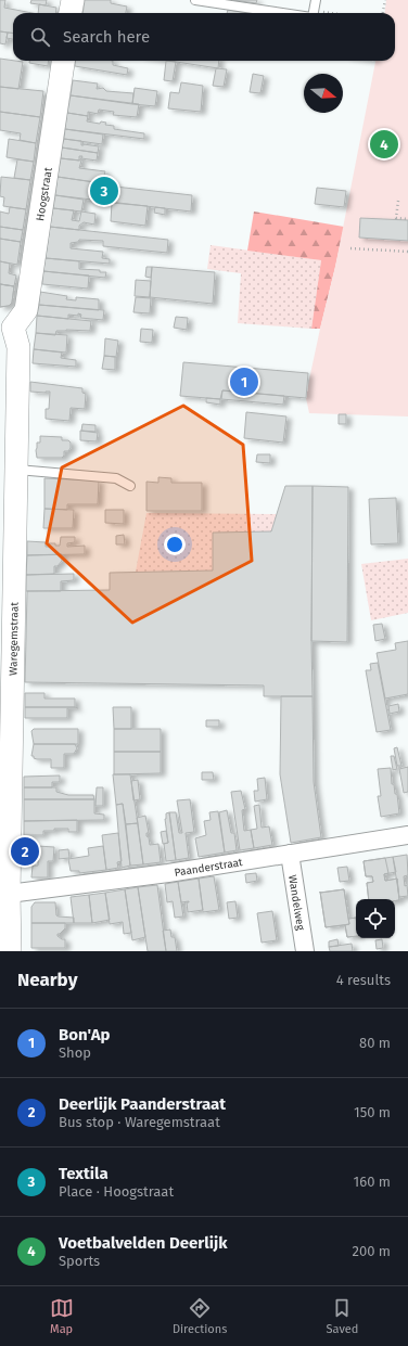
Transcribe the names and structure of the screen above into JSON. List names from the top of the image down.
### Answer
{
  "streets": {
    "street": [
      "Hoogstraat",
      "Waregemstraat",
      "Paanderstraat",
      "Wandelweg"
    ]
  },
  "crossings": [
    ["Hoogstraat", "Waregemstraat"],
    ["Waregemstraat", "Paanderstraat"],
    ["Paanderstraat", "Wandelweg"]
  ],
  "north": "right",
  "page": {
    "search": "Search here",
    "pins": [
      "4",
      "3",
      "1",
      "2"
    ],
    "heading": ["Nearby", "4 results"],
    "list": [
      {
        "mark": "1",
        "name": "Bon'Ap",
        "note": "Shop",
        "value": "80 m"
      },
      {
        "mark": "2",
        "name": "Deerlijk Paanderstraat",
        "note": "Bus stop · Waregemstraat",
        "value": "150 m"
      },
      {
        "mark": "3",
        "name": "Textila",
        "note": "Place · Hoogstraat",
        "value": "160 m"
      },
      {
        "mark": "4",
        "name": "Voetbalvelden Deerlijk",
        "note": "Sports",
        "value": "200 m"
      }
    ],
    "nav": ["Map", "Directions", "Saved"]
  }
}
